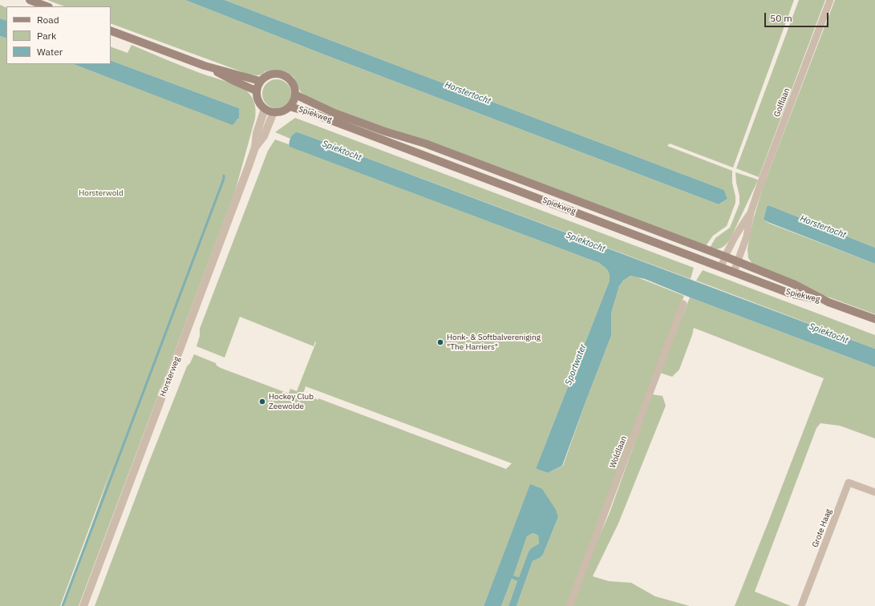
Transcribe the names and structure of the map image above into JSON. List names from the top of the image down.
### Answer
{
  "streets": {
    "main road": ["Spiekweg"],
    "street": [
      "Golflaan",
      "Horsterweg",
      "Woldlaan",
      "Grote Haag"
    ]
  },
  "crossings": [
    ["Golflaan", "Spiekweg"],
    ["Spiekweg", "Horsterweg"]
  ],
  "water": ["Horstertocht", "Spiektocht", "Sportwater"],
  "parks": ["Horsterwold"],
  "places": ["Honk- & Softbalvereniging \"The Harriers\"", "Hockey Club Zeewolde"],
  "legend": ["Road", "Park", "Water"],
  "scale_bar": "50 m"
}
